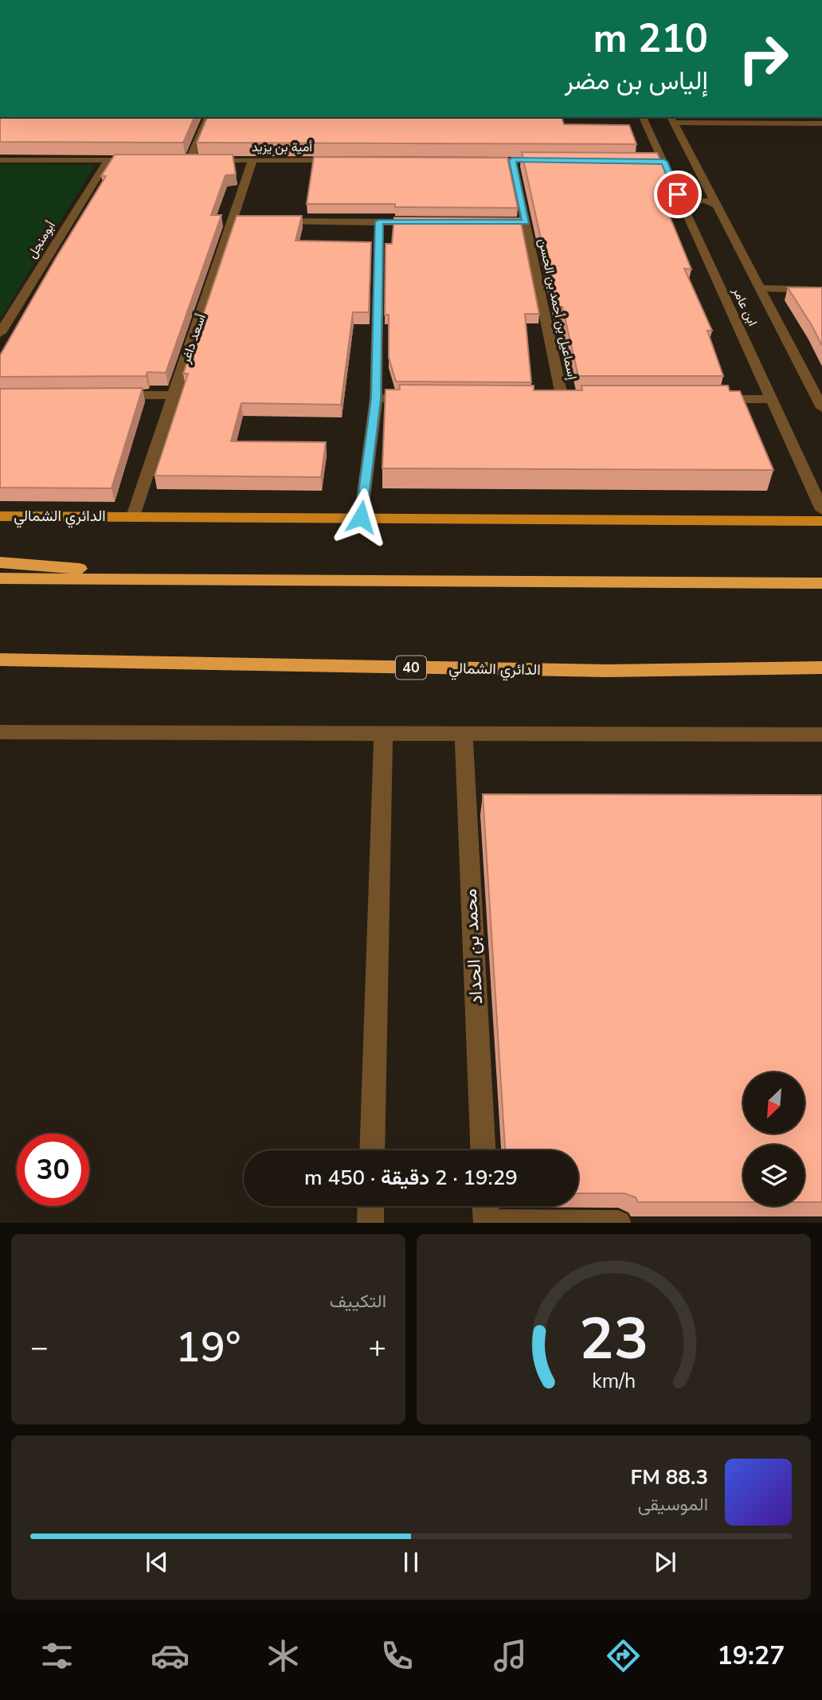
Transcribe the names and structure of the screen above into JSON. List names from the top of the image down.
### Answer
{
  "streets": {
    "highway": ["الدائري الشمالي", "40"],
    "street": [
      "أمية بن يزيد",
      "أبومنجل",
      "ابن عامر",
      "إسماعيل بن أحمد بن الحسن",
      "أسعد داغر",
      "محمد بن الحداد"
    ]
  },
  "crossings": [
    ["أمية بن يزيد", "أسعد داغر"],
    ["أسعد داغر", "الدائري الشمالي"]
  ],
  "north": "bottom left",
  "page": {
    "turn": ["210 m", "إلياس بن مضر"],
    "limit": "30",
    "trip": "19:29 · 2 دقيقة · 450 m",
    "tile": "التكييف",
    "heat": ["−", "19°", "+"],
    "song": ["88.3 FM", "الموسيقى"],
    "tabs": "19:27",
    "gauge": ["23", "km/h"]
  }
}
